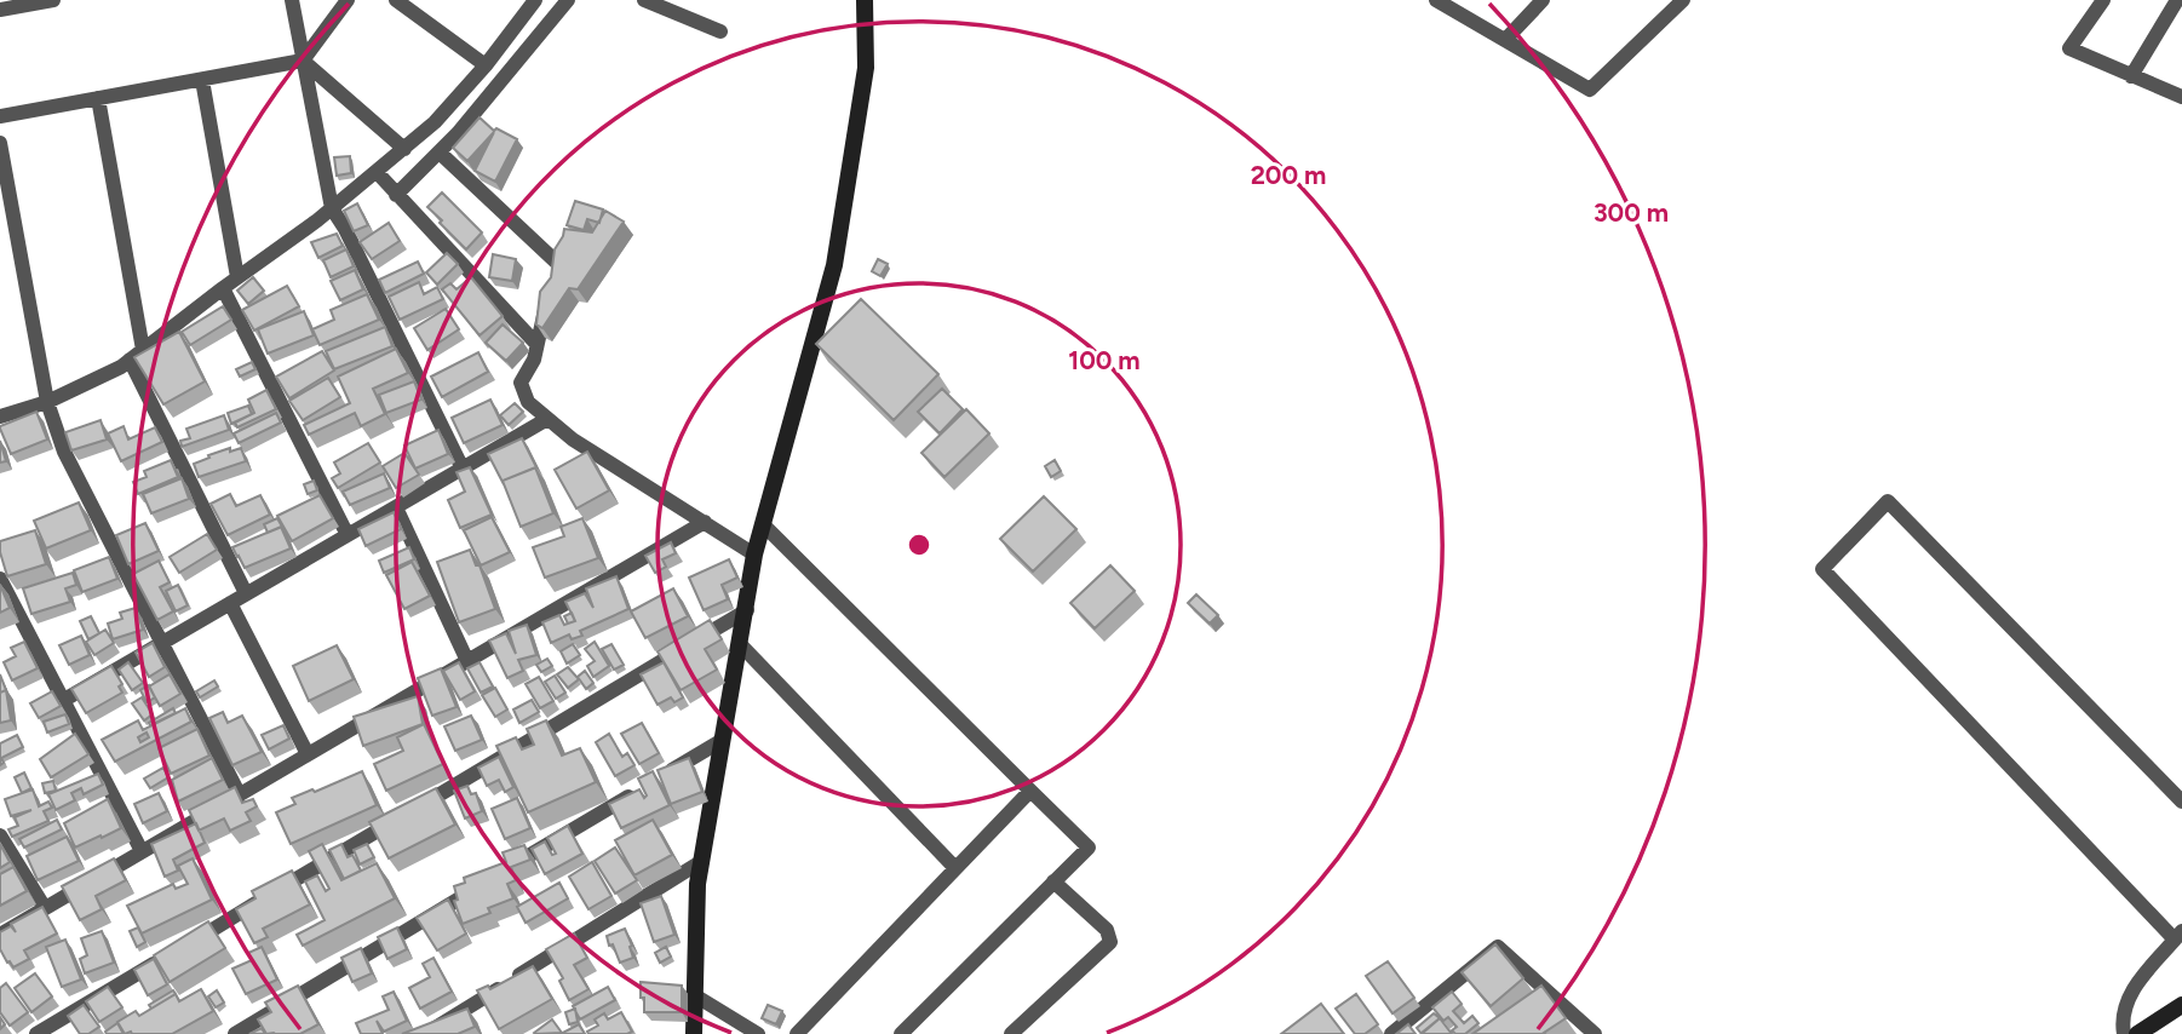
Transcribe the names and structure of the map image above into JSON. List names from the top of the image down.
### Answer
{
  "rings": ["200 m", "300 m", "100 m"]
}
